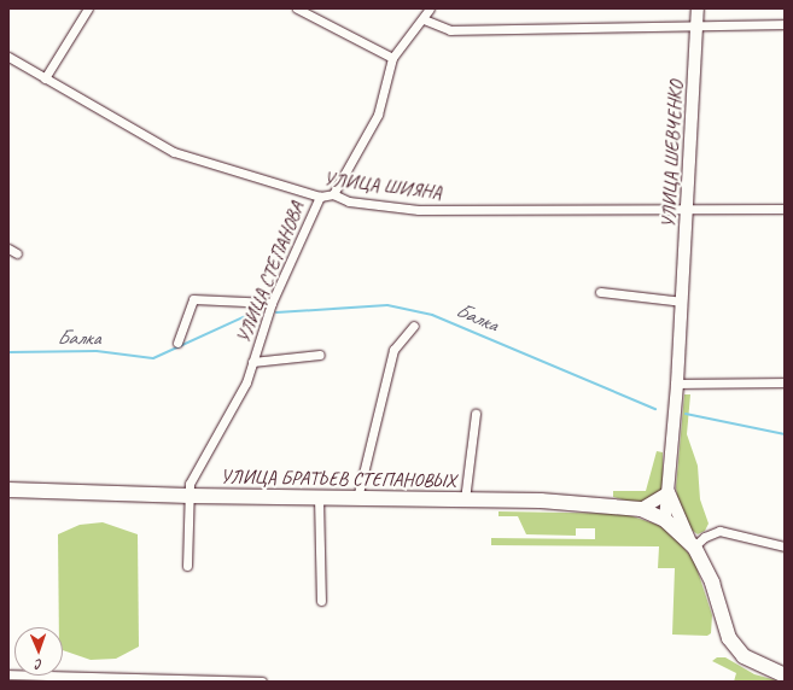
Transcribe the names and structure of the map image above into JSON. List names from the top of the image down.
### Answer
{
  "streets": {
    "main road": ["УЛИЦА ШЕВЧЕНКО", "УЛИЦА БРАТЬЕВ СТЕПАНОВЫХ"],
    "street": ["УЛИЦА ШИЯНА", "УЛИЦА СТЕПАНОВА"]
  },
  "crossings": [
    ["УЛИЦА ШЕВЧЕНКО", "УЛИЦА ШИЯНА"],
    ["УЛИЦА ШЕВЧЕНКО", "УЛИЦА БРАТЬЕВ СТЕПАНОВЫХ"],
    ["УЛИЦА ШИЯНА", "УЛИЦА СТЕПАНОВА"],
    ["УЛИЦА СТЕПАНОВА", "УЛИЦА БРАТЬЕВ СТЕПАНОВЫХ"]
  ],
  "water": ["Балка"],
  "north": "bottom"
}
